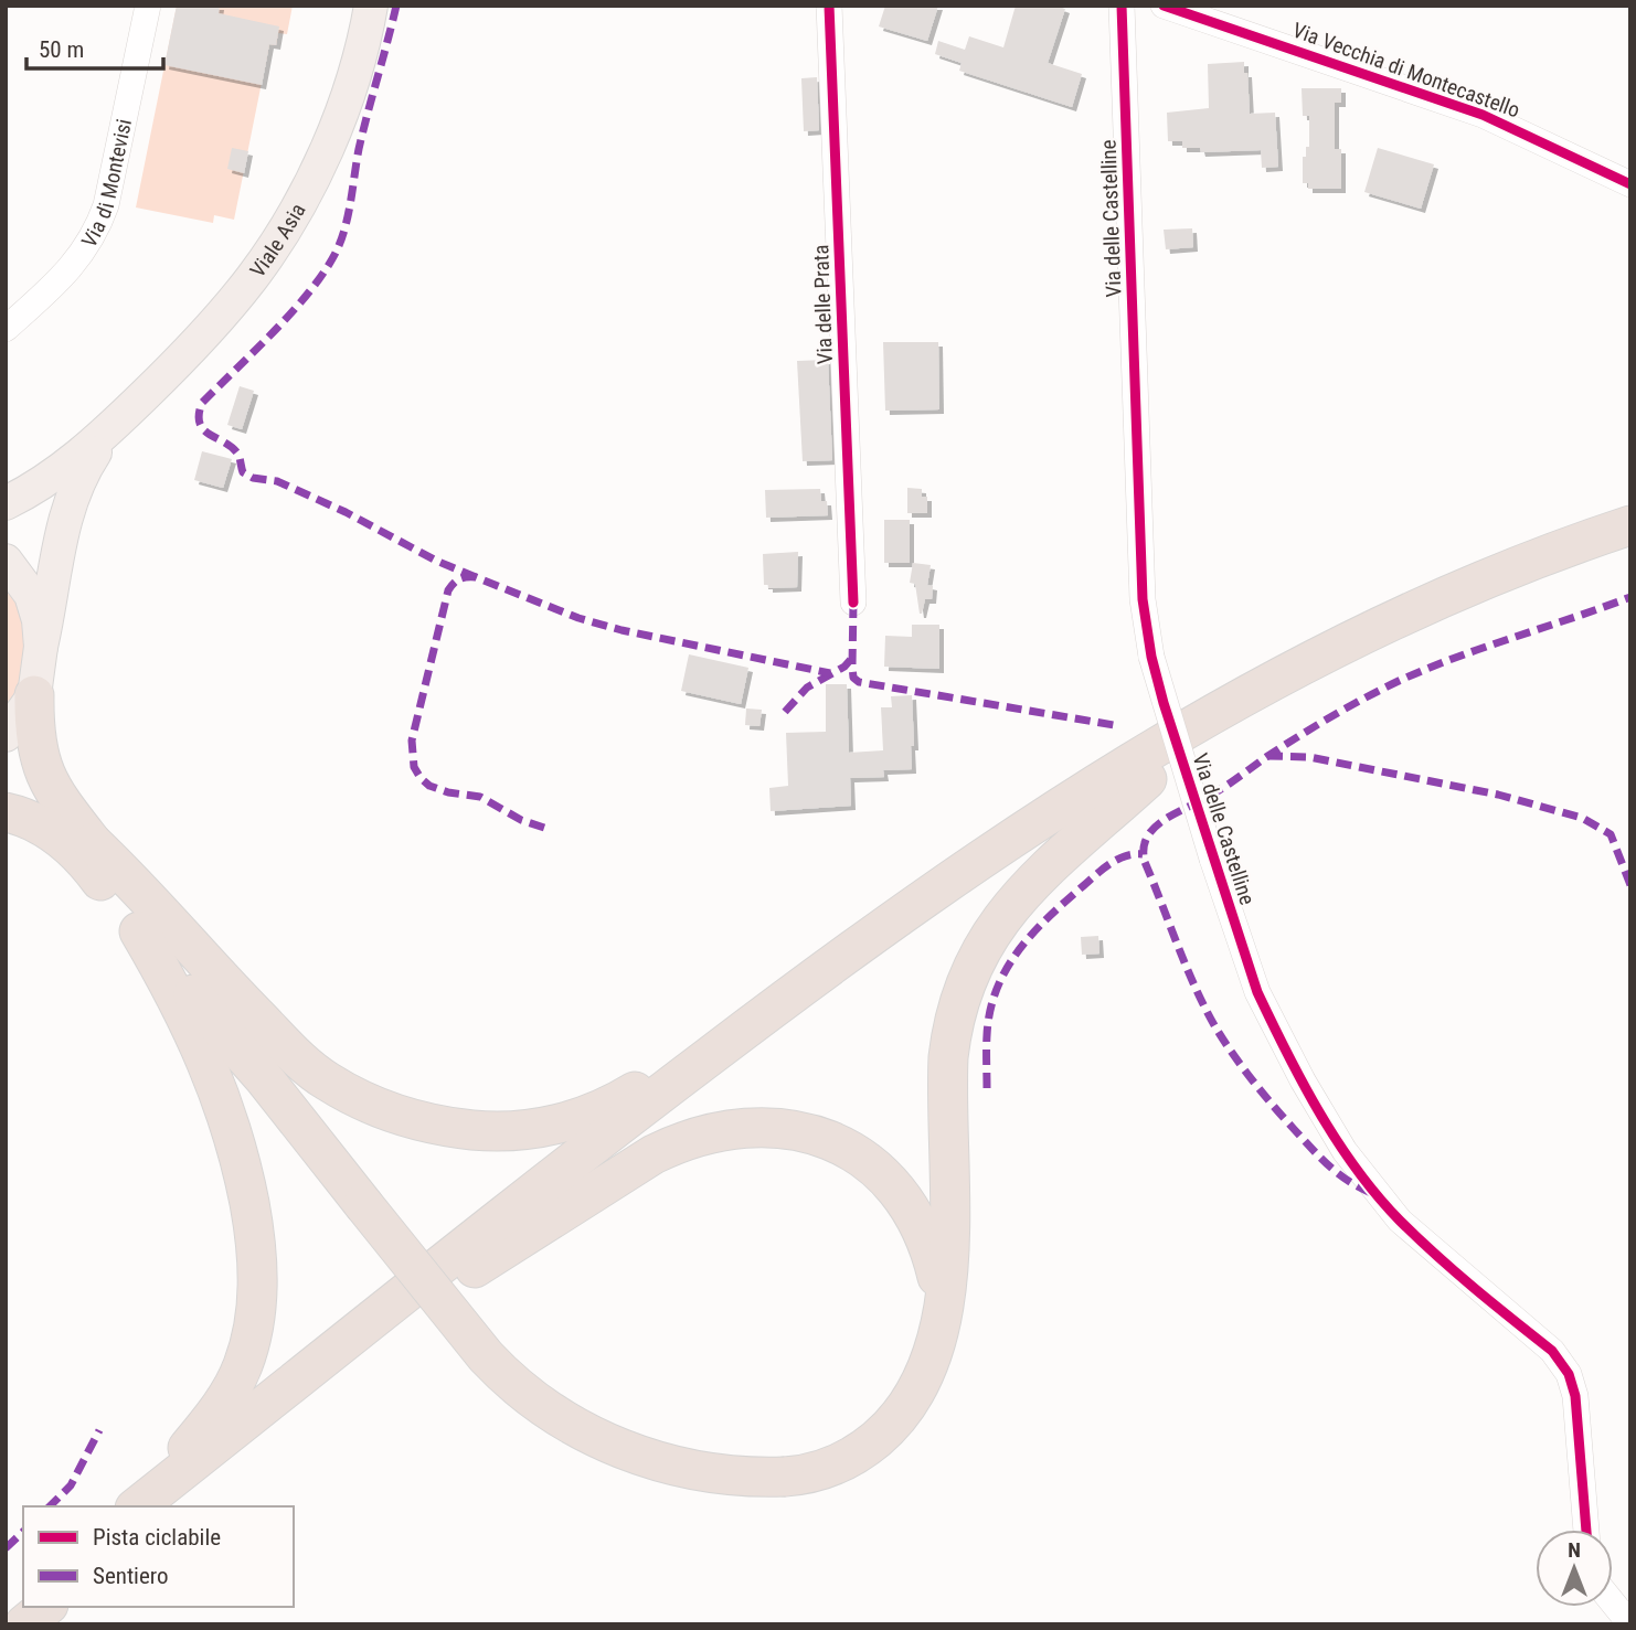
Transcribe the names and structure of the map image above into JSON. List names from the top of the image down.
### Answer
{
  "streets": {
    "main road": ["Viale Asia"],
    "street": [
      "Via Vecchia di Montecastello",
      "Via di Montevisi",
      "Via delle Castelline",
      "Via delle Prata"
    ]
  },
  "legend": ["Pista ciclabile", "Sentiero"],
  "scale_bar": "50 m",
  "north": "top"
}
